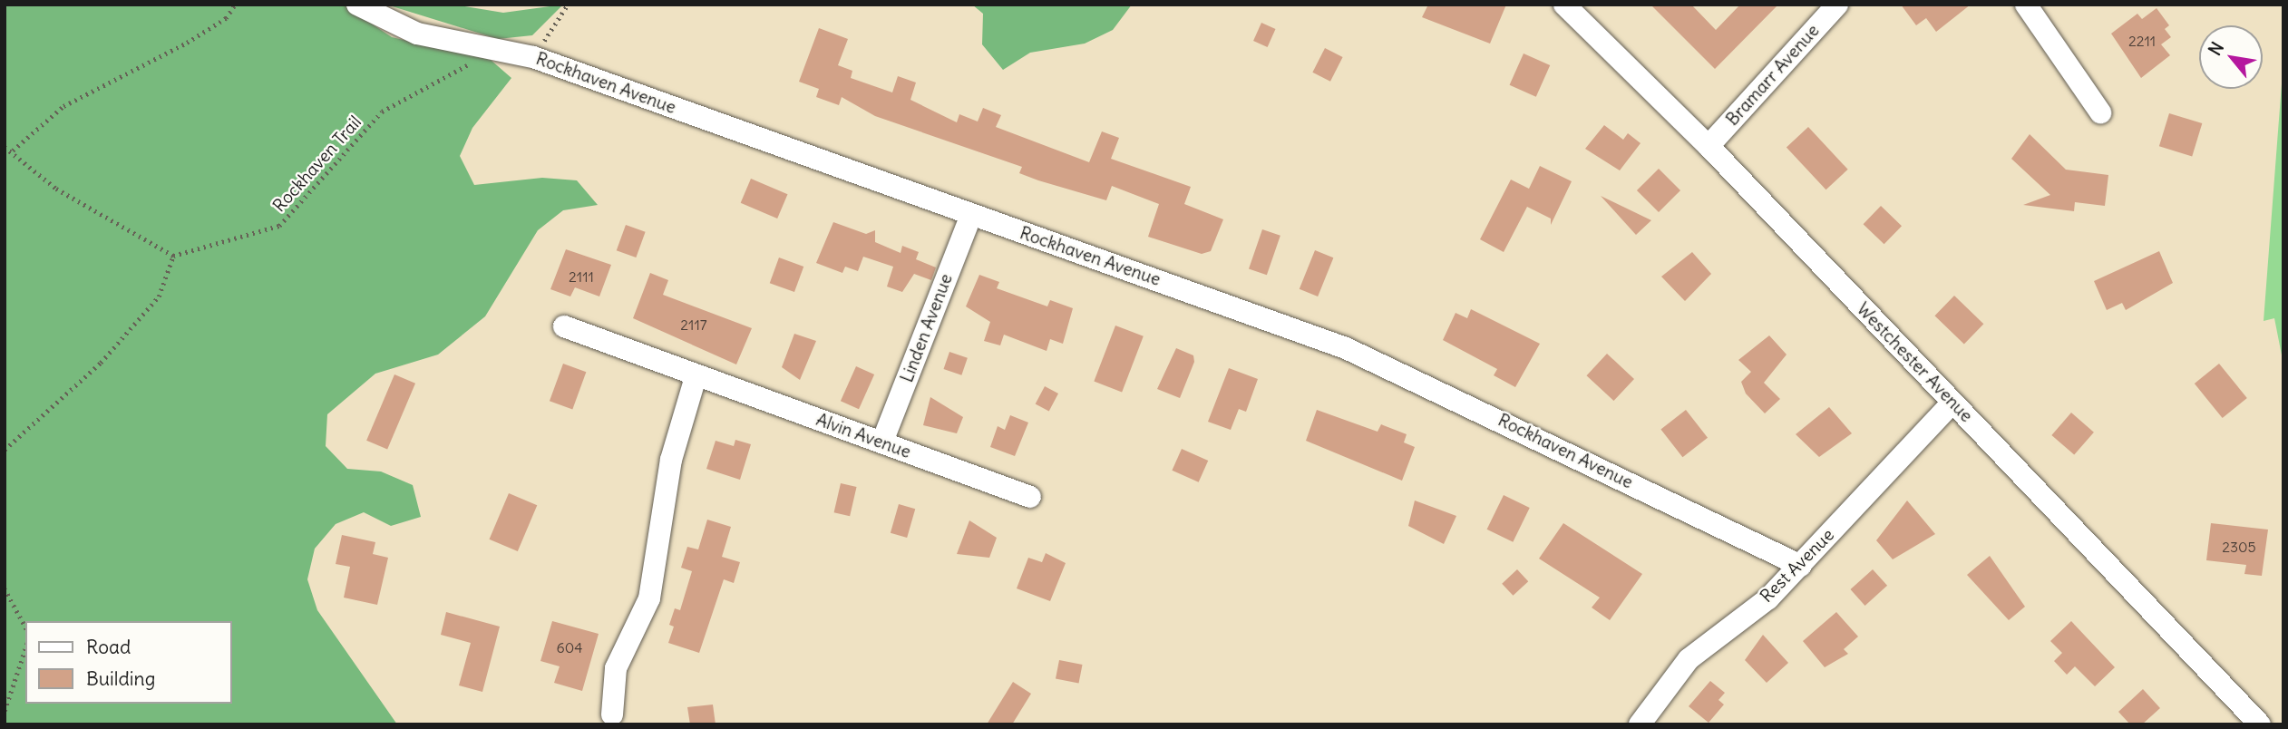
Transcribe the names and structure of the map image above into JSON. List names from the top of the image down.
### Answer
{
  "streets": {
    "street": [
      "Bramarr Avenue",
      "Rockhaven Avenue",
      "Linden Avenue",
      "Westchester Avenue",
      "Alvin Avenue",
      "Rest Avenue"
    ],
    "path": ["Rockhaven Trail"]
  },
  "crossings": [
    ["Bramarr Avenue", "Westchester Avenue"],
    ["Rockhaven Avenue", "Rockhaven Trail"],
    ["Rockhaven Avenue", "Linden Avenue"],
    ["Rockhaven Avenue", "Rest Avenue"],
    ["Linden Avenue", "Alvin Avenue"],
    ["Westchester Avenue", "Rest Avenue"]
  ],
  "house_numbers": [
    "2211",
    "2111",
    "2117",
    "2305",
    "604"
  ],
  "legend": ["Road", "Building"],
  "north": "top left"
}
